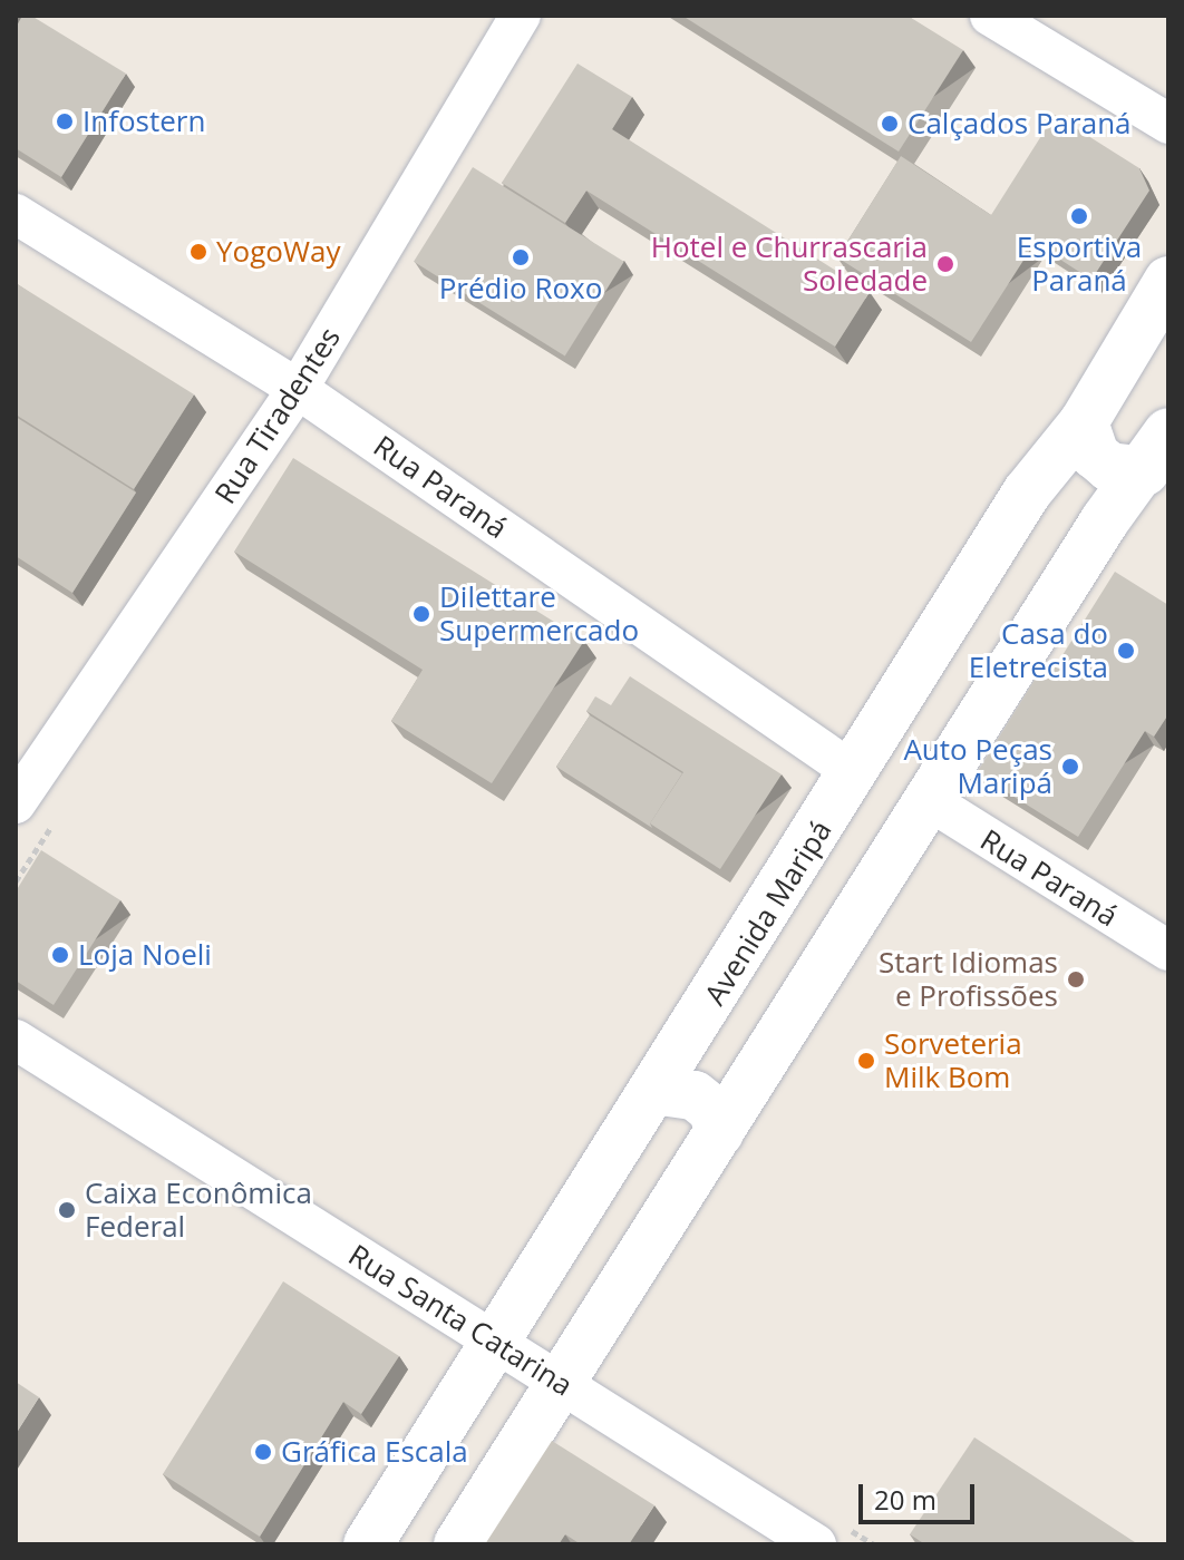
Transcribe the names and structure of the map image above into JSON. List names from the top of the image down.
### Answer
{
  "streets": {
    "main road": ["Avenida Maripá"],
    "street": ["Rua Tiradentes", "Rua Paraná", "Rua Santa Catarina"]
  },
  "crossings": [
    ["Rua Tiradentes", "Rua Paraná"],
    ["Rua Paraná", "Avenida Maripá"],
    ["Avenida Maripá", "Rua Santa Catarina"]
  ],
  "places": [
    "Infostern",
    "Calçados Paraná",
    "Esportiva Paraná",
    "YogoWay",
    "Prédio Roxo",
    "Hotel e Churrascaria Soledade",
    "Dilettare Supermercado",
    "Casa do Eletrecista",
    "Auto Peças Maripá",
    "Loja Noeli",
    "Start Idiomas e Profissões",
    "Sorveteria Milk Bom",
    "Caixa Econômica Federal",
    "Gráfica Escala"
  ],
  "scale_bar": "20 m"
}
